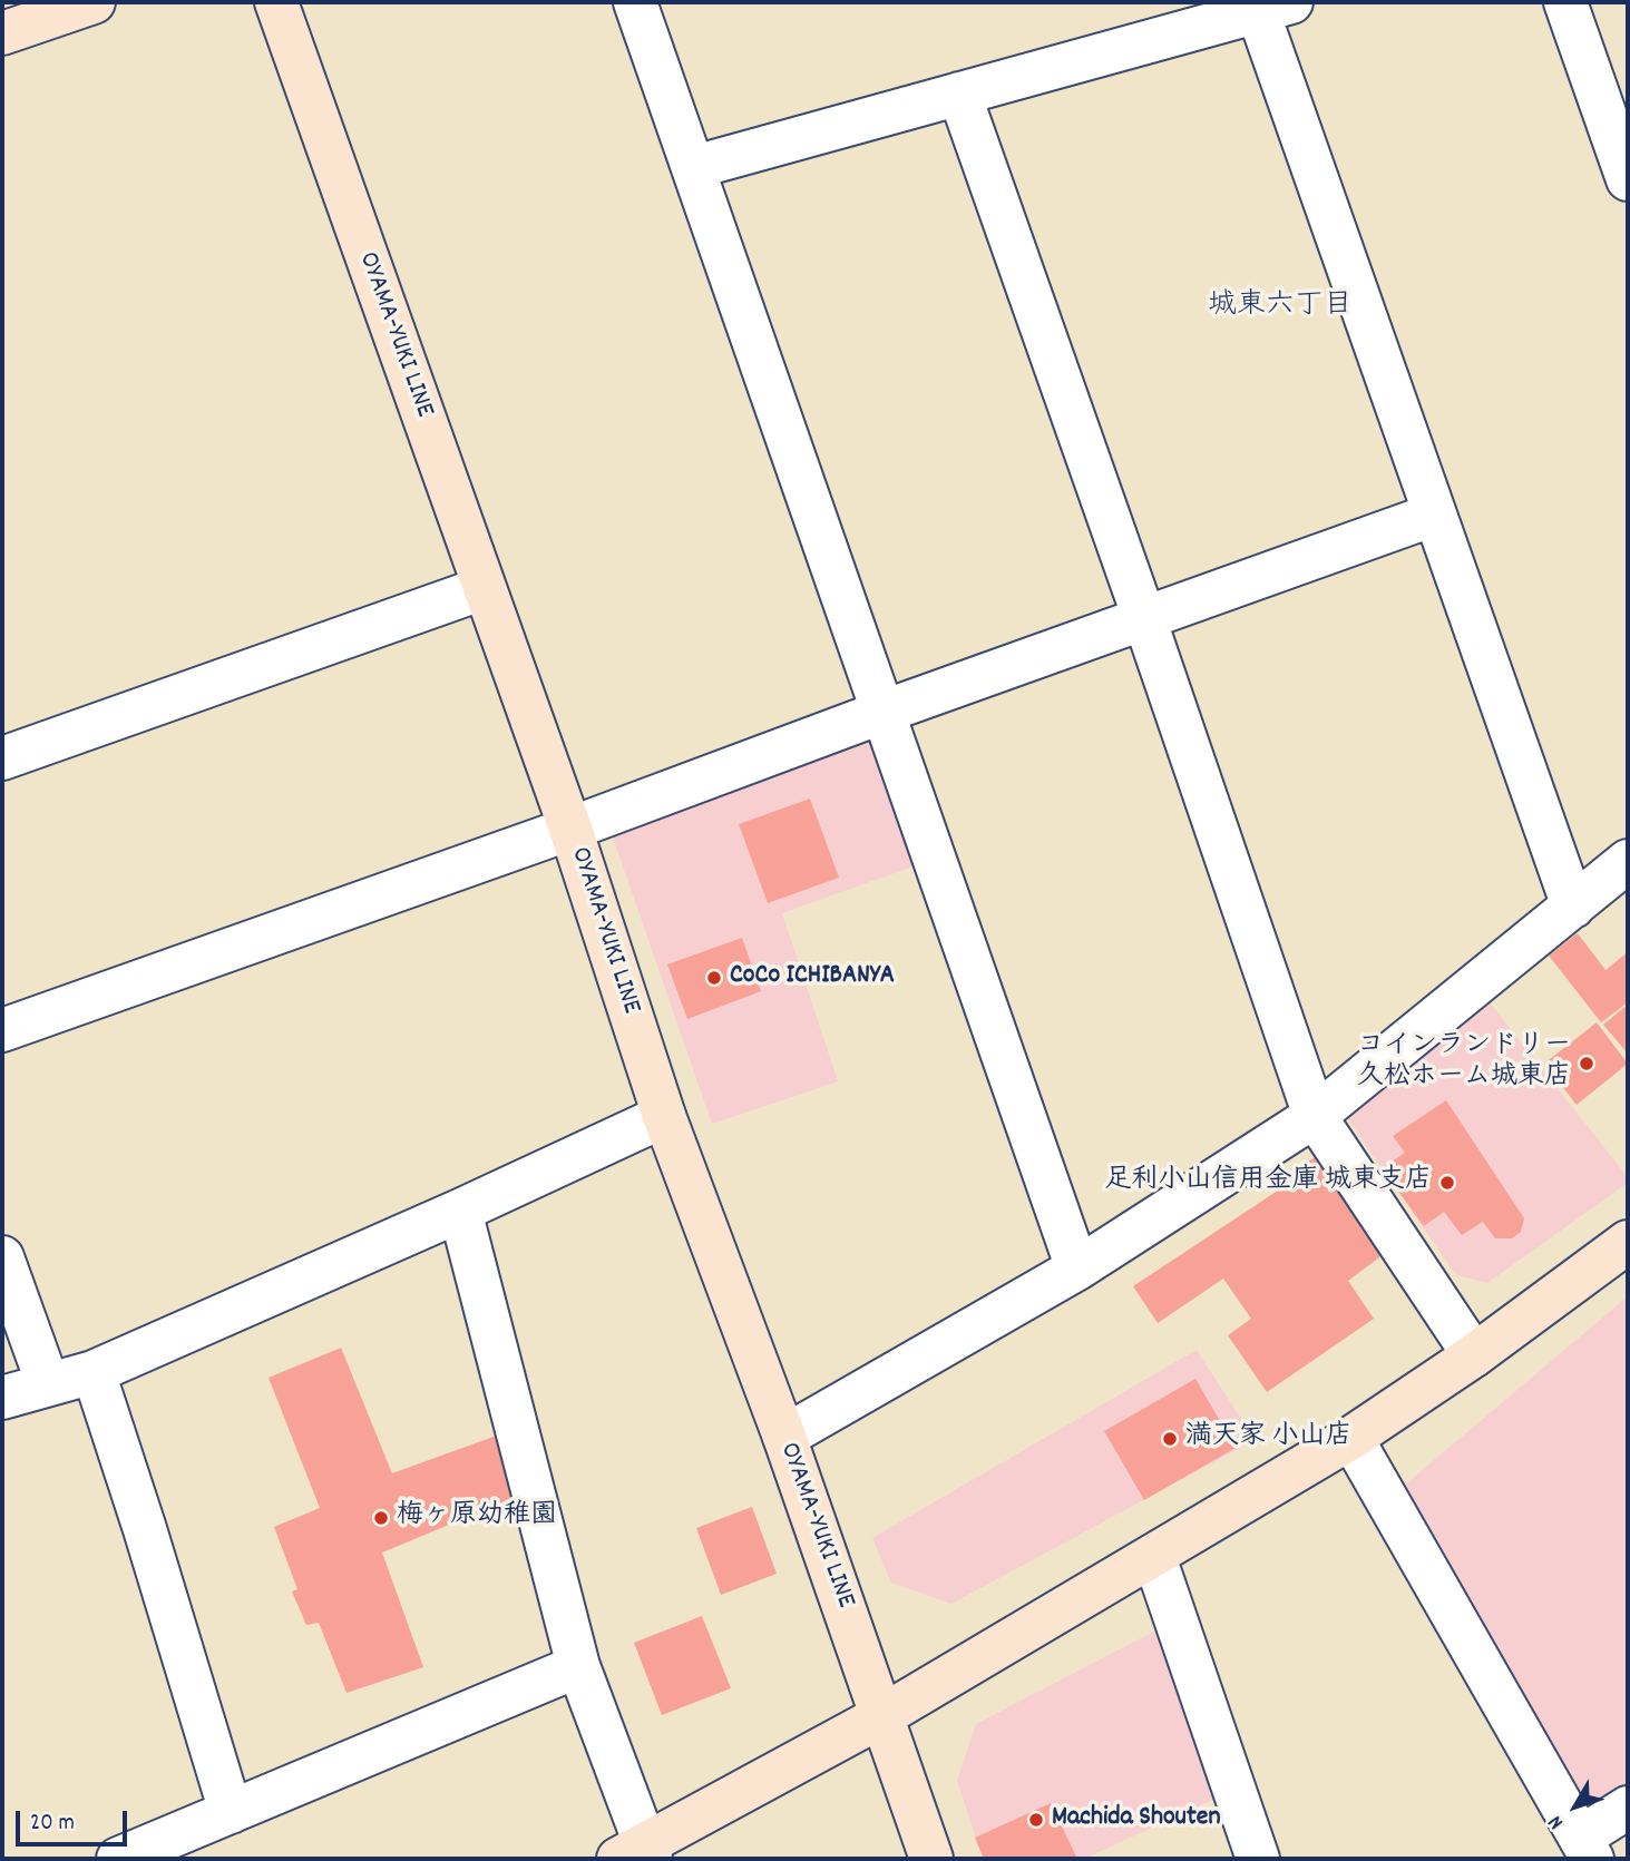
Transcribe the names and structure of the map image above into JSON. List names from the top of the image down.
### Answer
{
  "streets": {
    "main road": ["OYAMA-YUKI LINE"]
  },
  "districts": ["城東六丁目"],
  "places": [
    "CoCo ICHIBANYA",
    "コインランドリー 久松ホーム城東店",
    "足利小山信用金庫 城東支店",
    "満天家 小山店",
    "梅ヶ原幼稚園",
    "Machida Shouten"
  ],
  "scale_bar": "20 m",
  "north": "bottom left"
}
